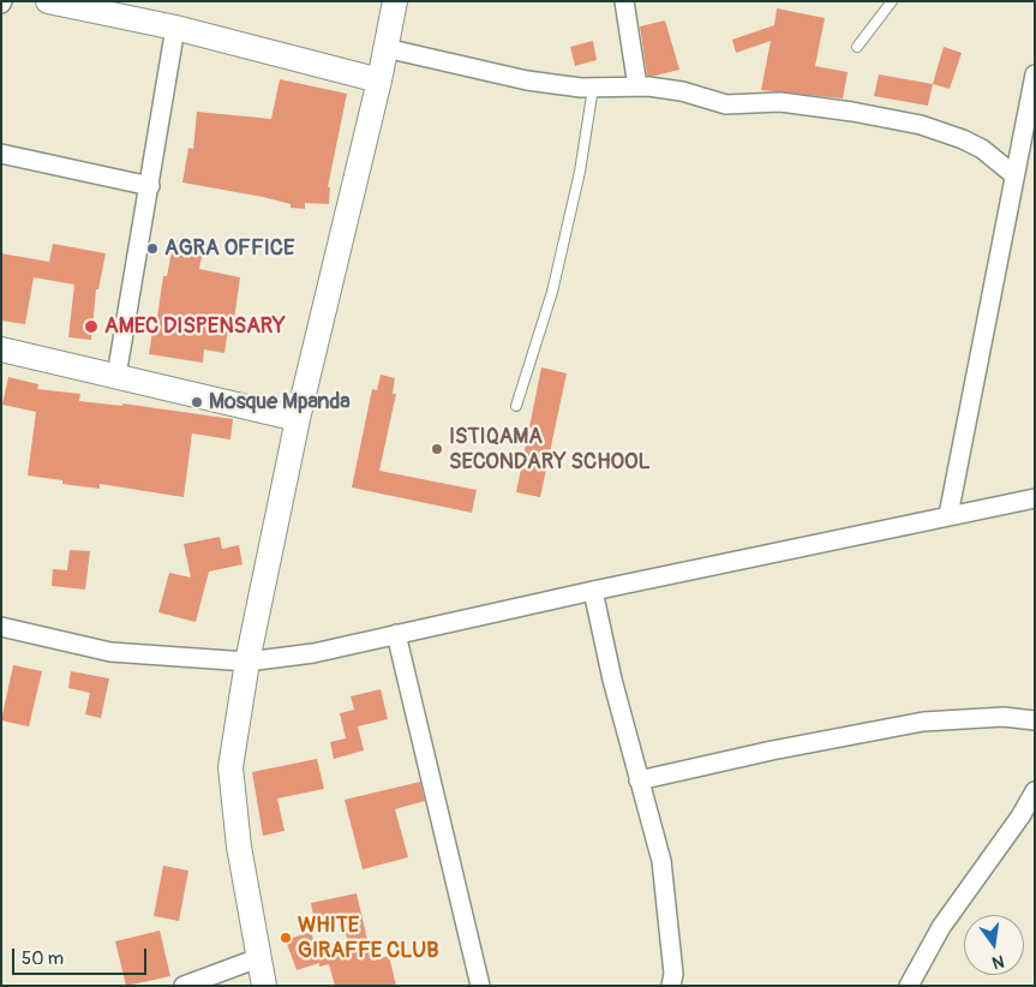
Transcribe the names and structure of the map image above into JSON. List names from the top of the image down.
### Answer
{
  "places": [
    "AGRA OFFICE",
    "AMEC DISPENSARY",
    "Mosque Mpanda",
    "ISTIQAMA SECONDARY SCHOOL",
    "WHITE GIRAFFE CLUB"
  ],
  "scale_bar": "50 m",
  "north": "bottom"
}
